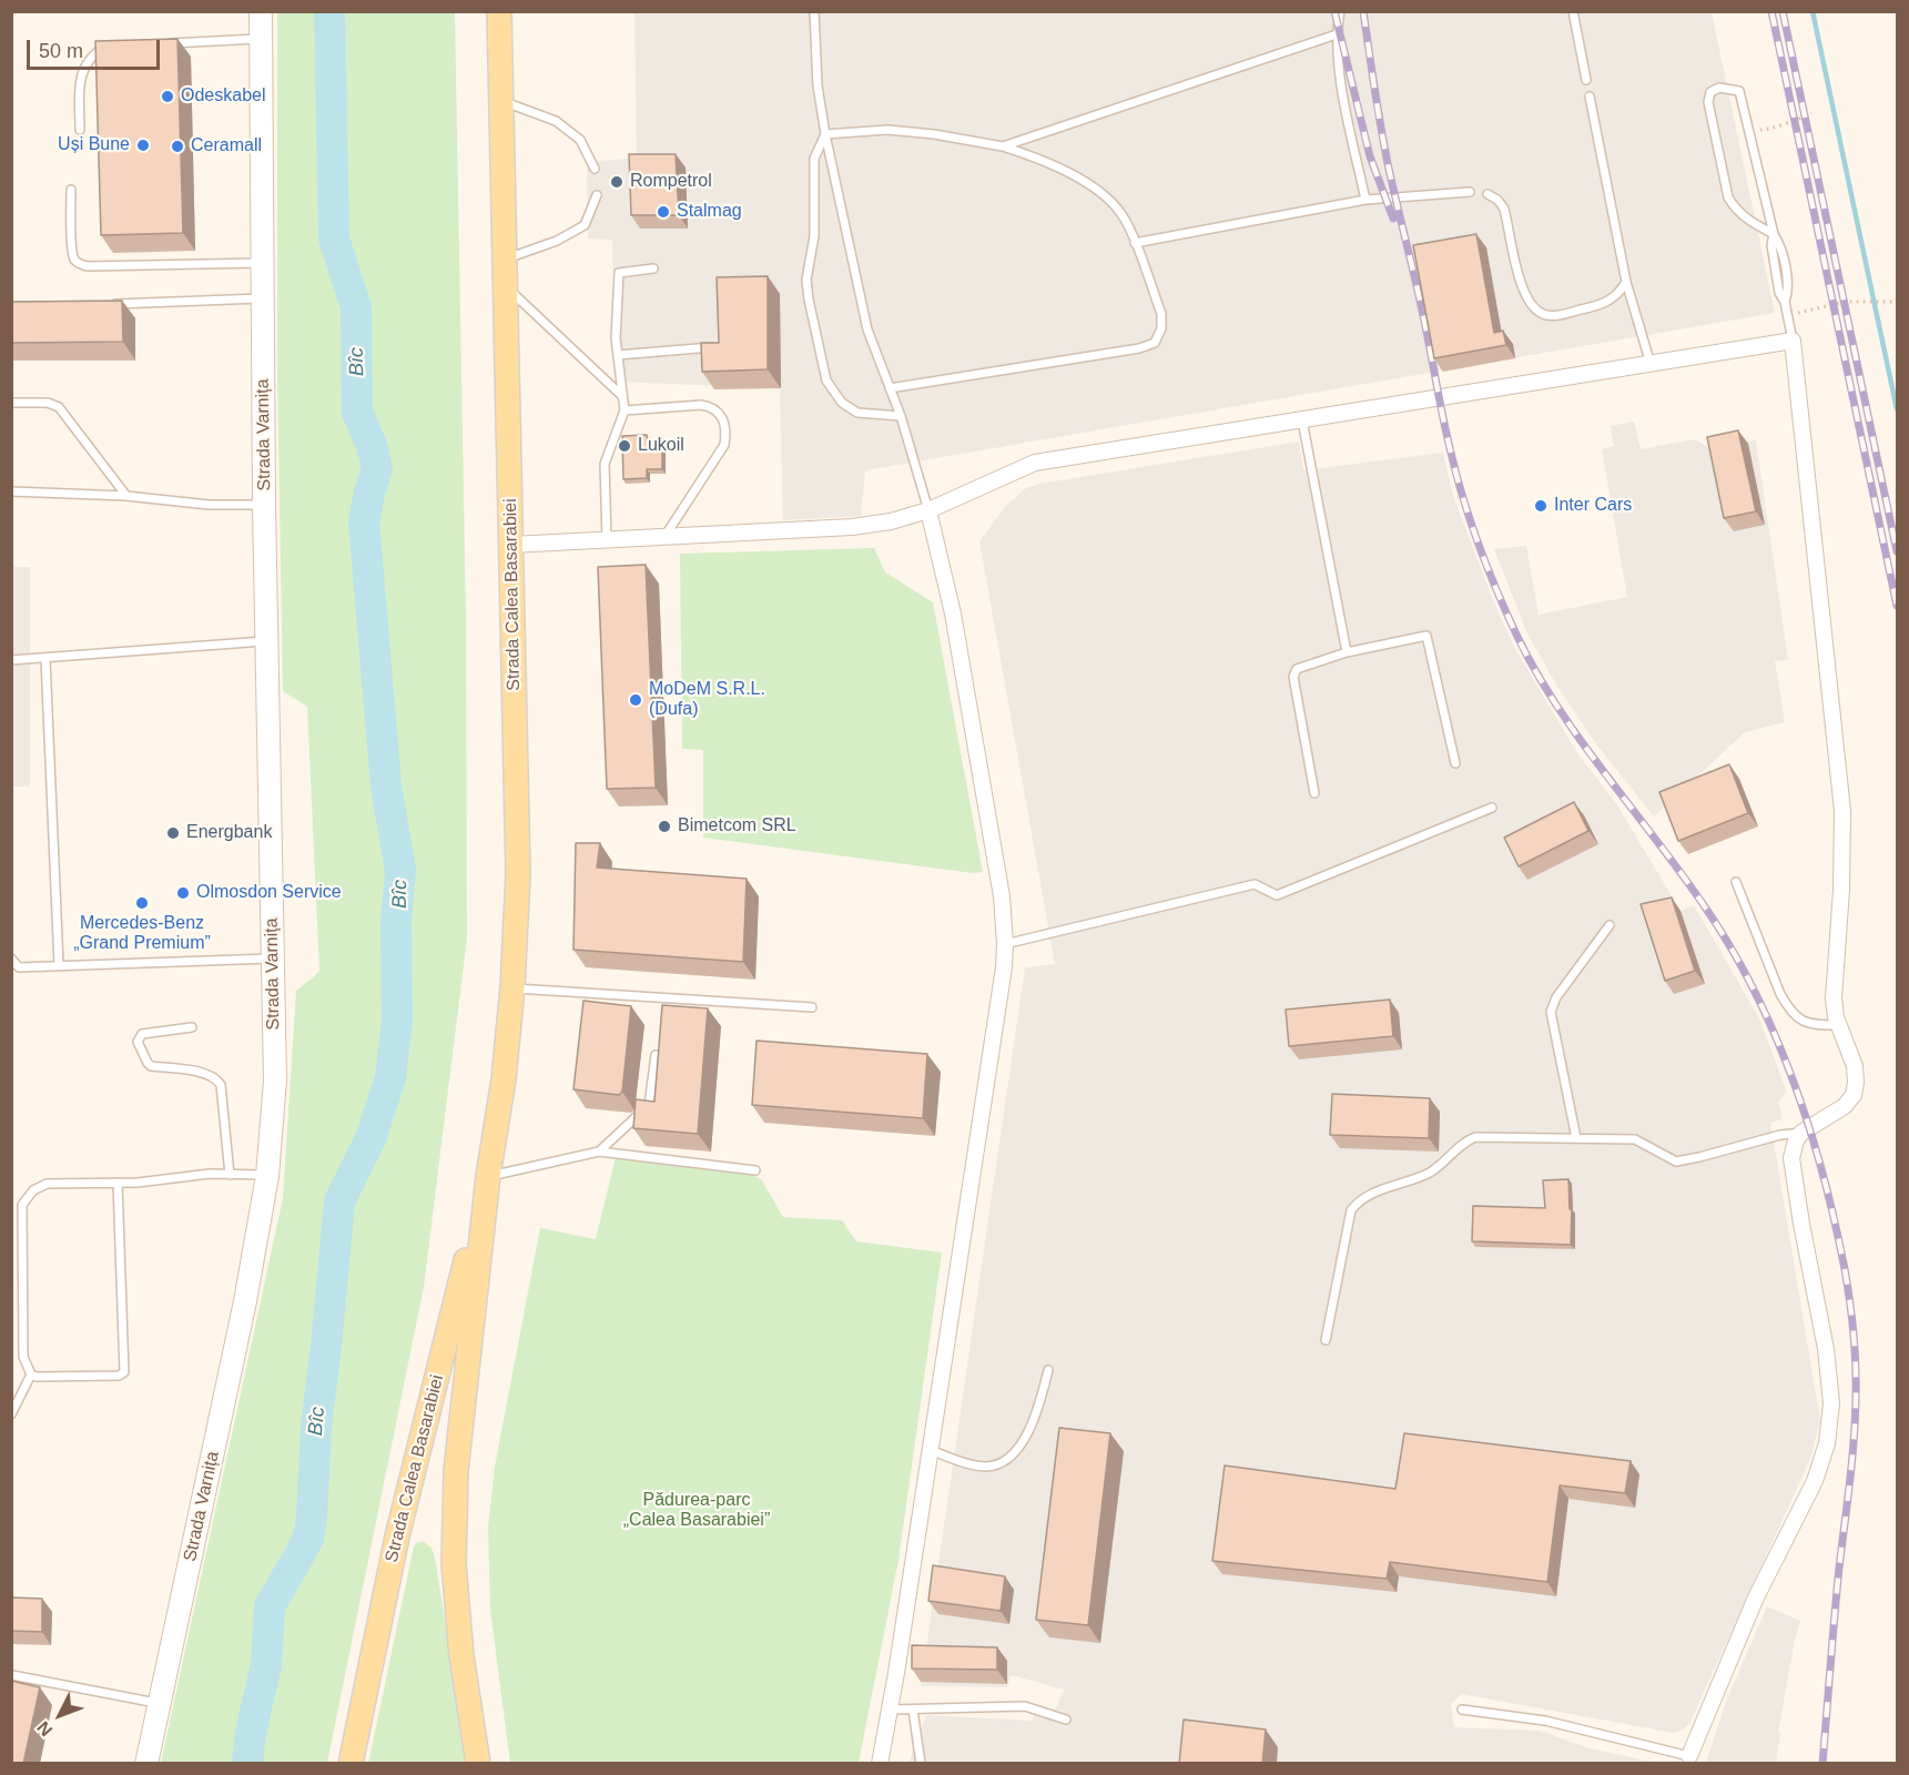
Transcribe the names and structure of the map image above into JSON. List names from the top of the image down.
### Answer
{
  "streets": {
    "main road": ["Strada Calea Basarabiei"],
    "street": ["Strada Varnița"]
  },
  "water": ["Bîc"],
  "parks": ["Pădurea-parc „Calea Basarabiei”"],
  "places": [
    "Odeskabel",
    "Uși Bune",
    "Ceramall",
    "Rompetrol",
    "Stalmag",
    "Lukoil",
    "Inter Cars",
    "MoDeM S.R.L. (Dufa)",
    "Bimetcom SRL",
    "Energbank",
    "Olmosdon Service",
    "Mercedes-Benz „Grand Premium”"
  ],
  "scale_bar": "50 m",
  "north": "bottom left"
}
